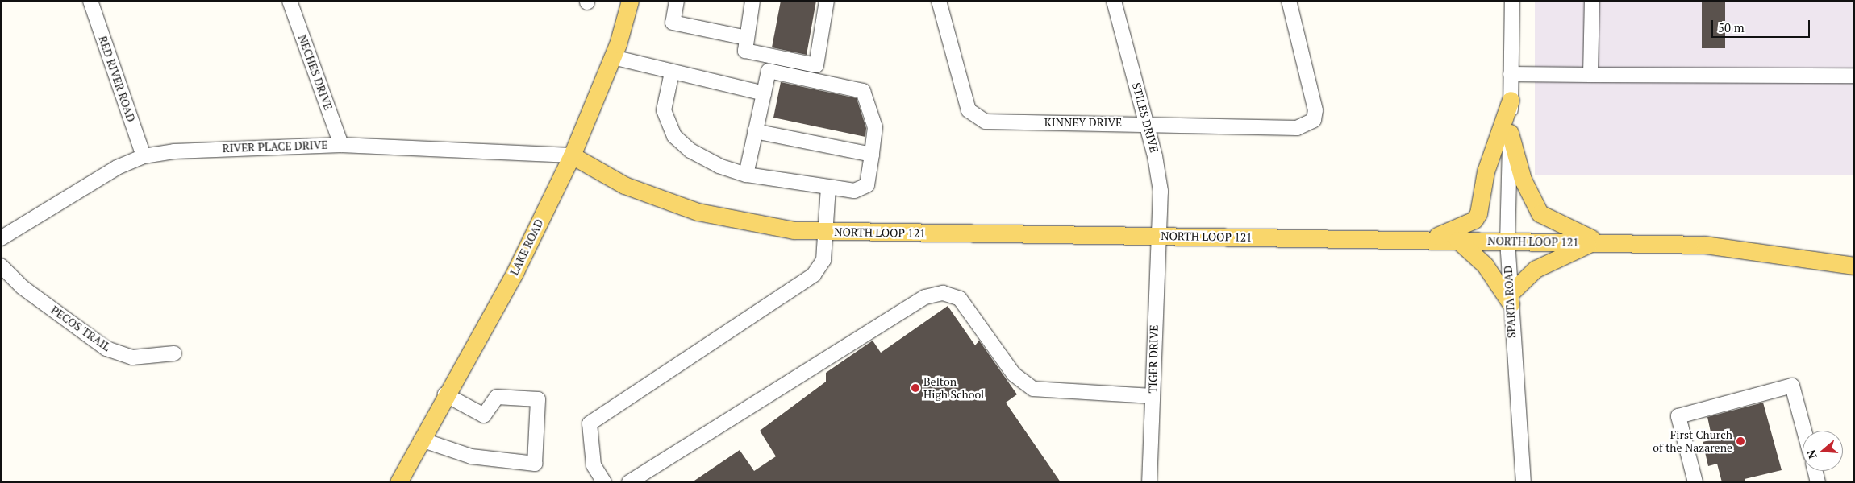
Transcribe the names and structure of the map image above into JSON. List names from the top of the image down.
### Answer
{
  "streets": {
    "main road": ["NORTH LOOP 121", "LAKE ROAD"],
    "street": [
      "NECHES DRIVE",
      "RED RIVER ROAD",
      "STILES DRIVE",
      "KINNEY DRIVE",
      "RIVER PLACE DRIVE",
      "SPARTA ROAD",
      "PECOS TRAIL",
      "TIGER DRIVE"
    ]
  },
  "crossings": [
    ["NECHES DRIVE", "RIVER PLACE DRIVE"],
    ["RED RIVER ROAD", "RIVER PLACE DRIVE"],
    ["STILES DRIVE", "KINNEY DRIVE"],
    ["STILES DRIVE", "NORTH LOOP 121"],
    ["STILES DRIVE", "TIGER DRIVE"],
    ["RIVER PLACE DRIVE", "NORTH LOOP 121"],
    ["RIVER PLACE DRIVE", "LAKE ROAD"],
    ["NORTH LOOP 121", "LAKE ROAD"],
    ["NORTH LOOP 121", "SPARTA ROAD"],
    ["NORTH LOOP 121", "TIGER DRIVE"]
  ],
  "places": ["Belton High School", "First Church of the Nazarene"],
  "scale_bar": "50 m",
  "north": "left"
}
